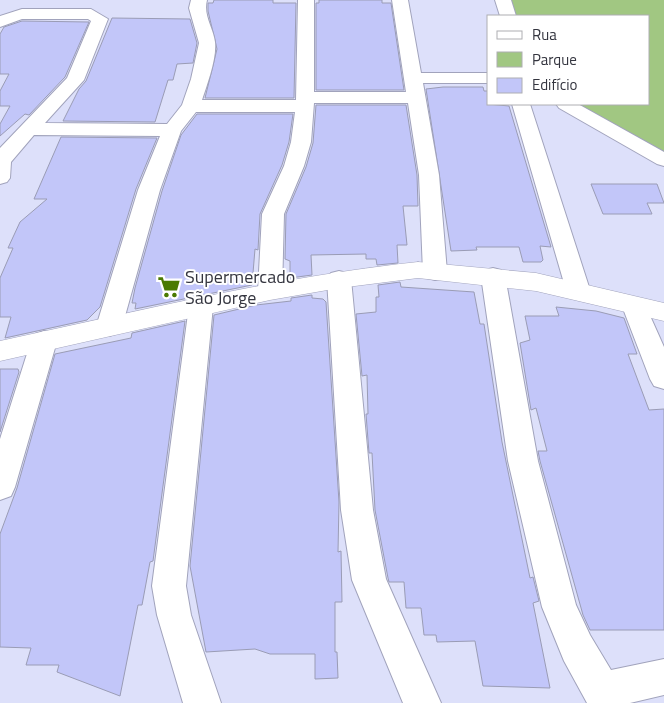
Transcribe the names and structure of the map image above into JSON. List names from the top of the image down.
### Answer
{
  "places": {
    "supermarket": ["Supermercado São Jorge"]
  },
  "legend": ["Rua", "Parque", "Edifício"]
}
